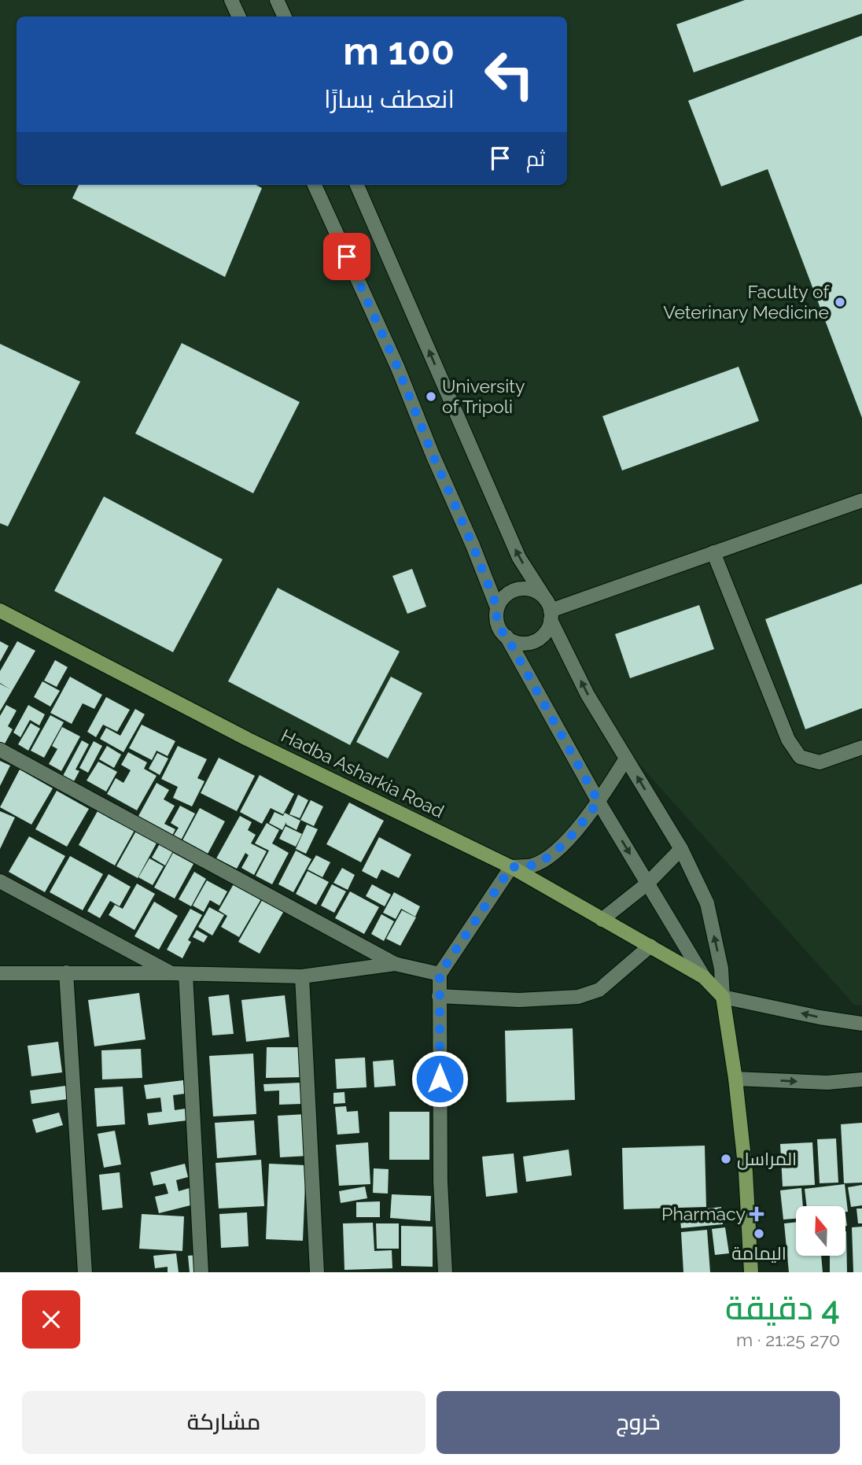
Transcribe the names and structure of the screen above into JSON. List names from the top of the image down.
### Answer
{
  "streets": {
    "main road": ["Hadba Asharkia Road"]
  },
  "places": {
    "other": [
      "Faculty of Veterinary Medicine",
      "University of Tripoli",
      "المراسل",
      "اليمامة"
    ],
    "health": ["Pharmacy"]
  },
  "north": "top",
  "page": {
    "turn": ["100 m", "انعطف يسارًا"],
    "then": "ثم",
    "heading": ["4 دقيقة", "270 m · 21:25"],
    "buttons": ["خروج", "مشاركة"]
  }
}
